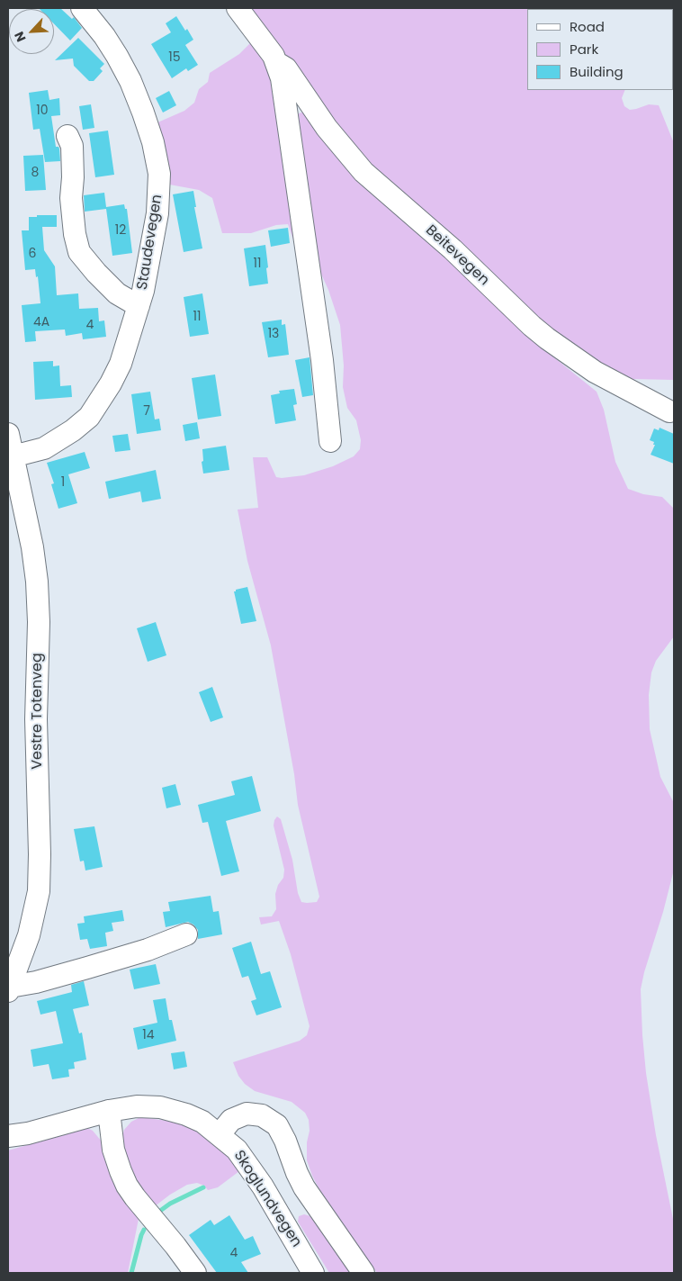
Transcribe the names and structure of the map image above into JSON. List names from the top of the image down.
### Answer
{
  "streets": {
    "street": [
      "Staudevegen",
      "Beitevegen",
      "Vestre Totenveg",
      "Skoglundvegen"
    ]
  },
  "crossings": [
    ["Staudevegen", "Vestre Totenveg"]
  ],
  "house_numbers": [
    "15",
    "10",
    "8",
    "12",
    "6",
    "11",
    "11",
    "4A",
    "4",
    "13",
    "7",
    "1",
    "14",
    "4"
  ],
  "legend": ["Road", "Park", "Building"],
  "north": "bottom left"
}
